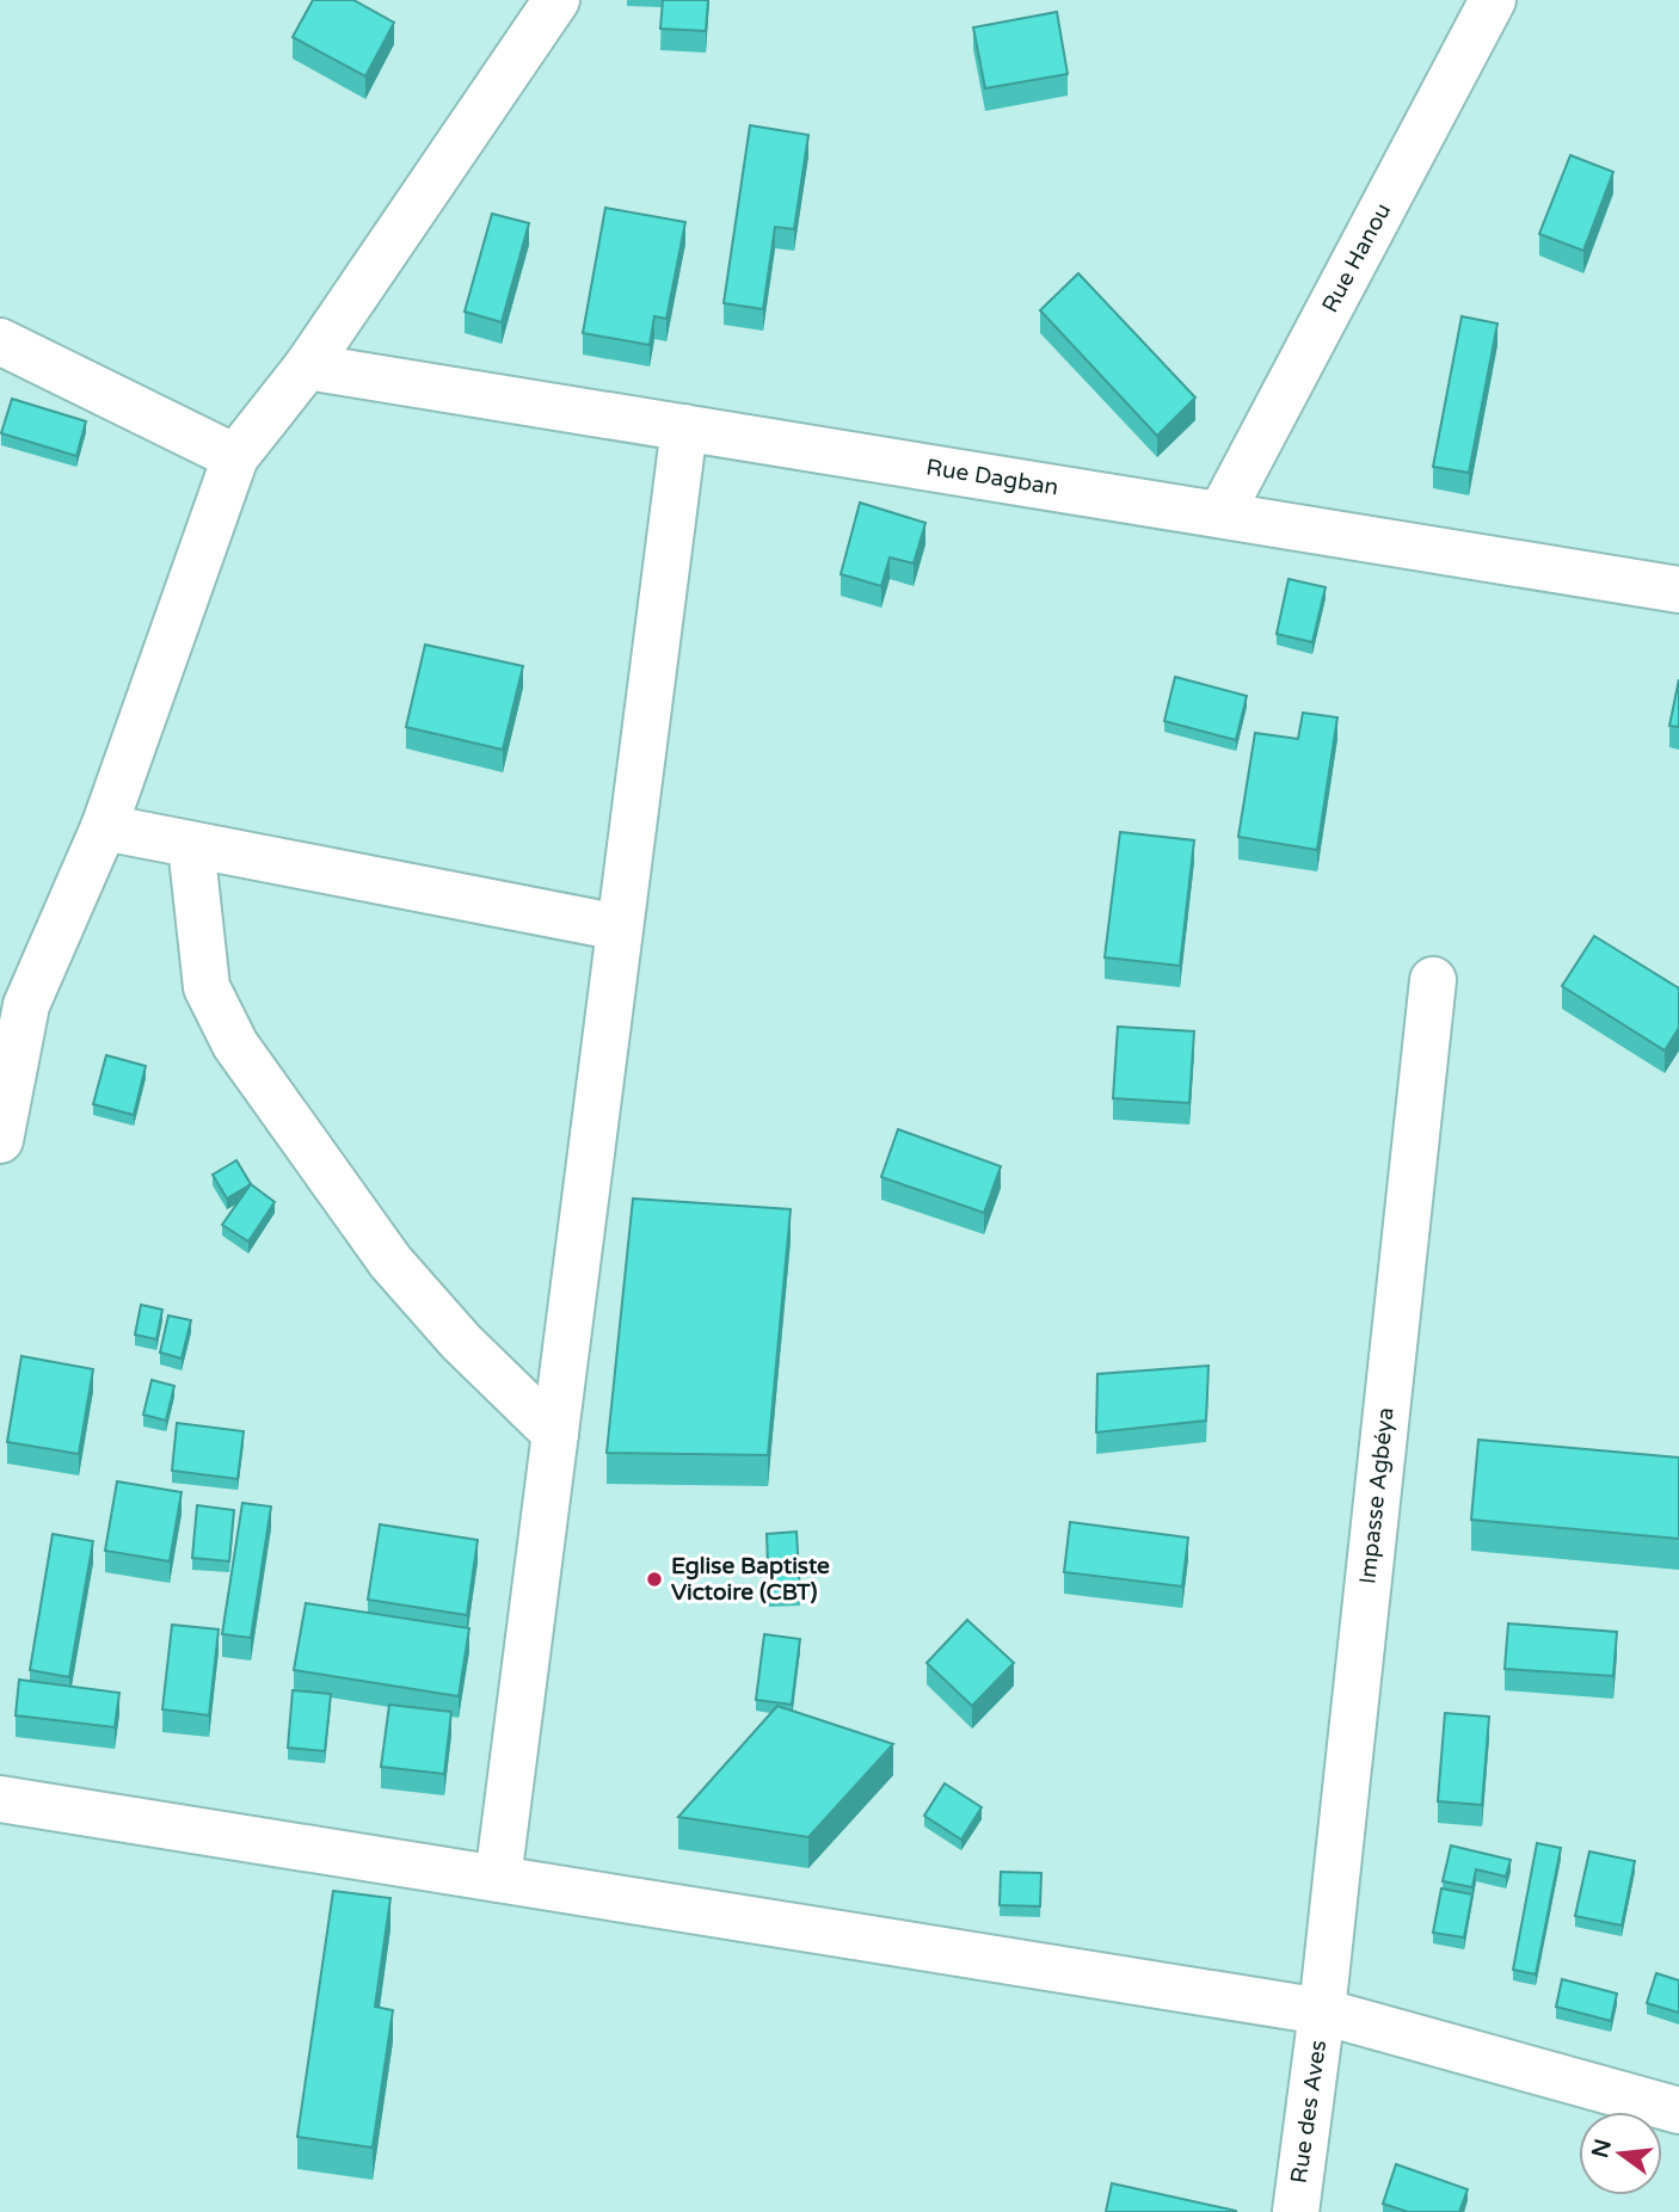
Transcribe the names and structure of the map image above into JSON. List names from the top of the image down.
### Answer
{
  "streets": {
    "street": [
      "Rue Hanou",
      "Rue Dagban",
      "Impasse Agbéya",
      "Rue des Aves"
    ]
  },
  "crossings": [
    ["Rue Hanou", "Rue Dagban"],
    ["Impasse Agbéya", "Rue des Aves"]
  ],
  "places": ["Eglise Baptiste Victoire (CBT)"],
  "north": "left"
}
